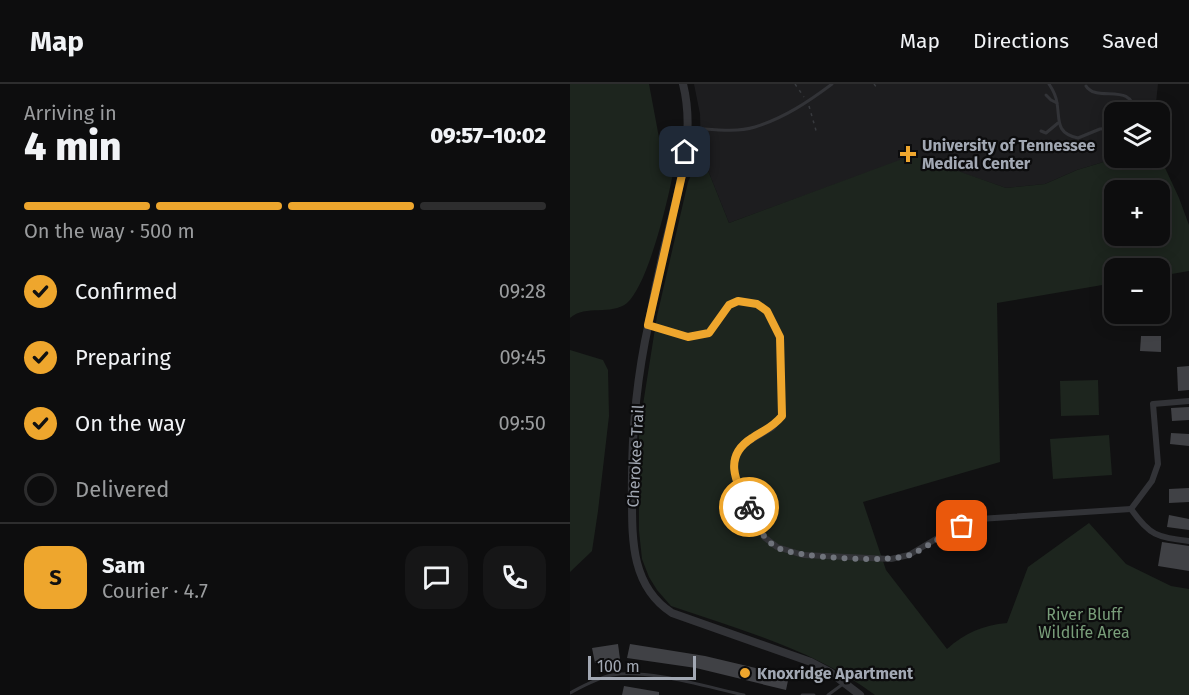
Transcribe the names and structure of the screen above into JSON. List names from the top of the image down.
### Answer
{
  "streets": {
    "street": ["Cherokee Trail"]
  },
  "parks": ["River Bluff Wildlife Area"],
  "places": {
    "health": ["University of Tennessee Medical Center"],
    "other": ["Knoxridge Apartment"]
  },
  "scale_bar": "100 m",
  "page": {
    "header": "Map",
    "nav": ["Map", "Directions", "Saved"],
    "heading": ["4 min", "Arriving in", "09:57–10:02"],
    "panel": ["Sam", "Courier · 4.7"],
    "map_buttons": ["+", "−"],
    "bar": "On the way · 500 m",
    "list": [
      ["Confirmed", "09:28"],
      ["Preparing", "09:45"],
      ["On the way", "09:50"],
      "Delivered"
    ],
    "round": "S",
    "scale": "100 m"
  }
}
